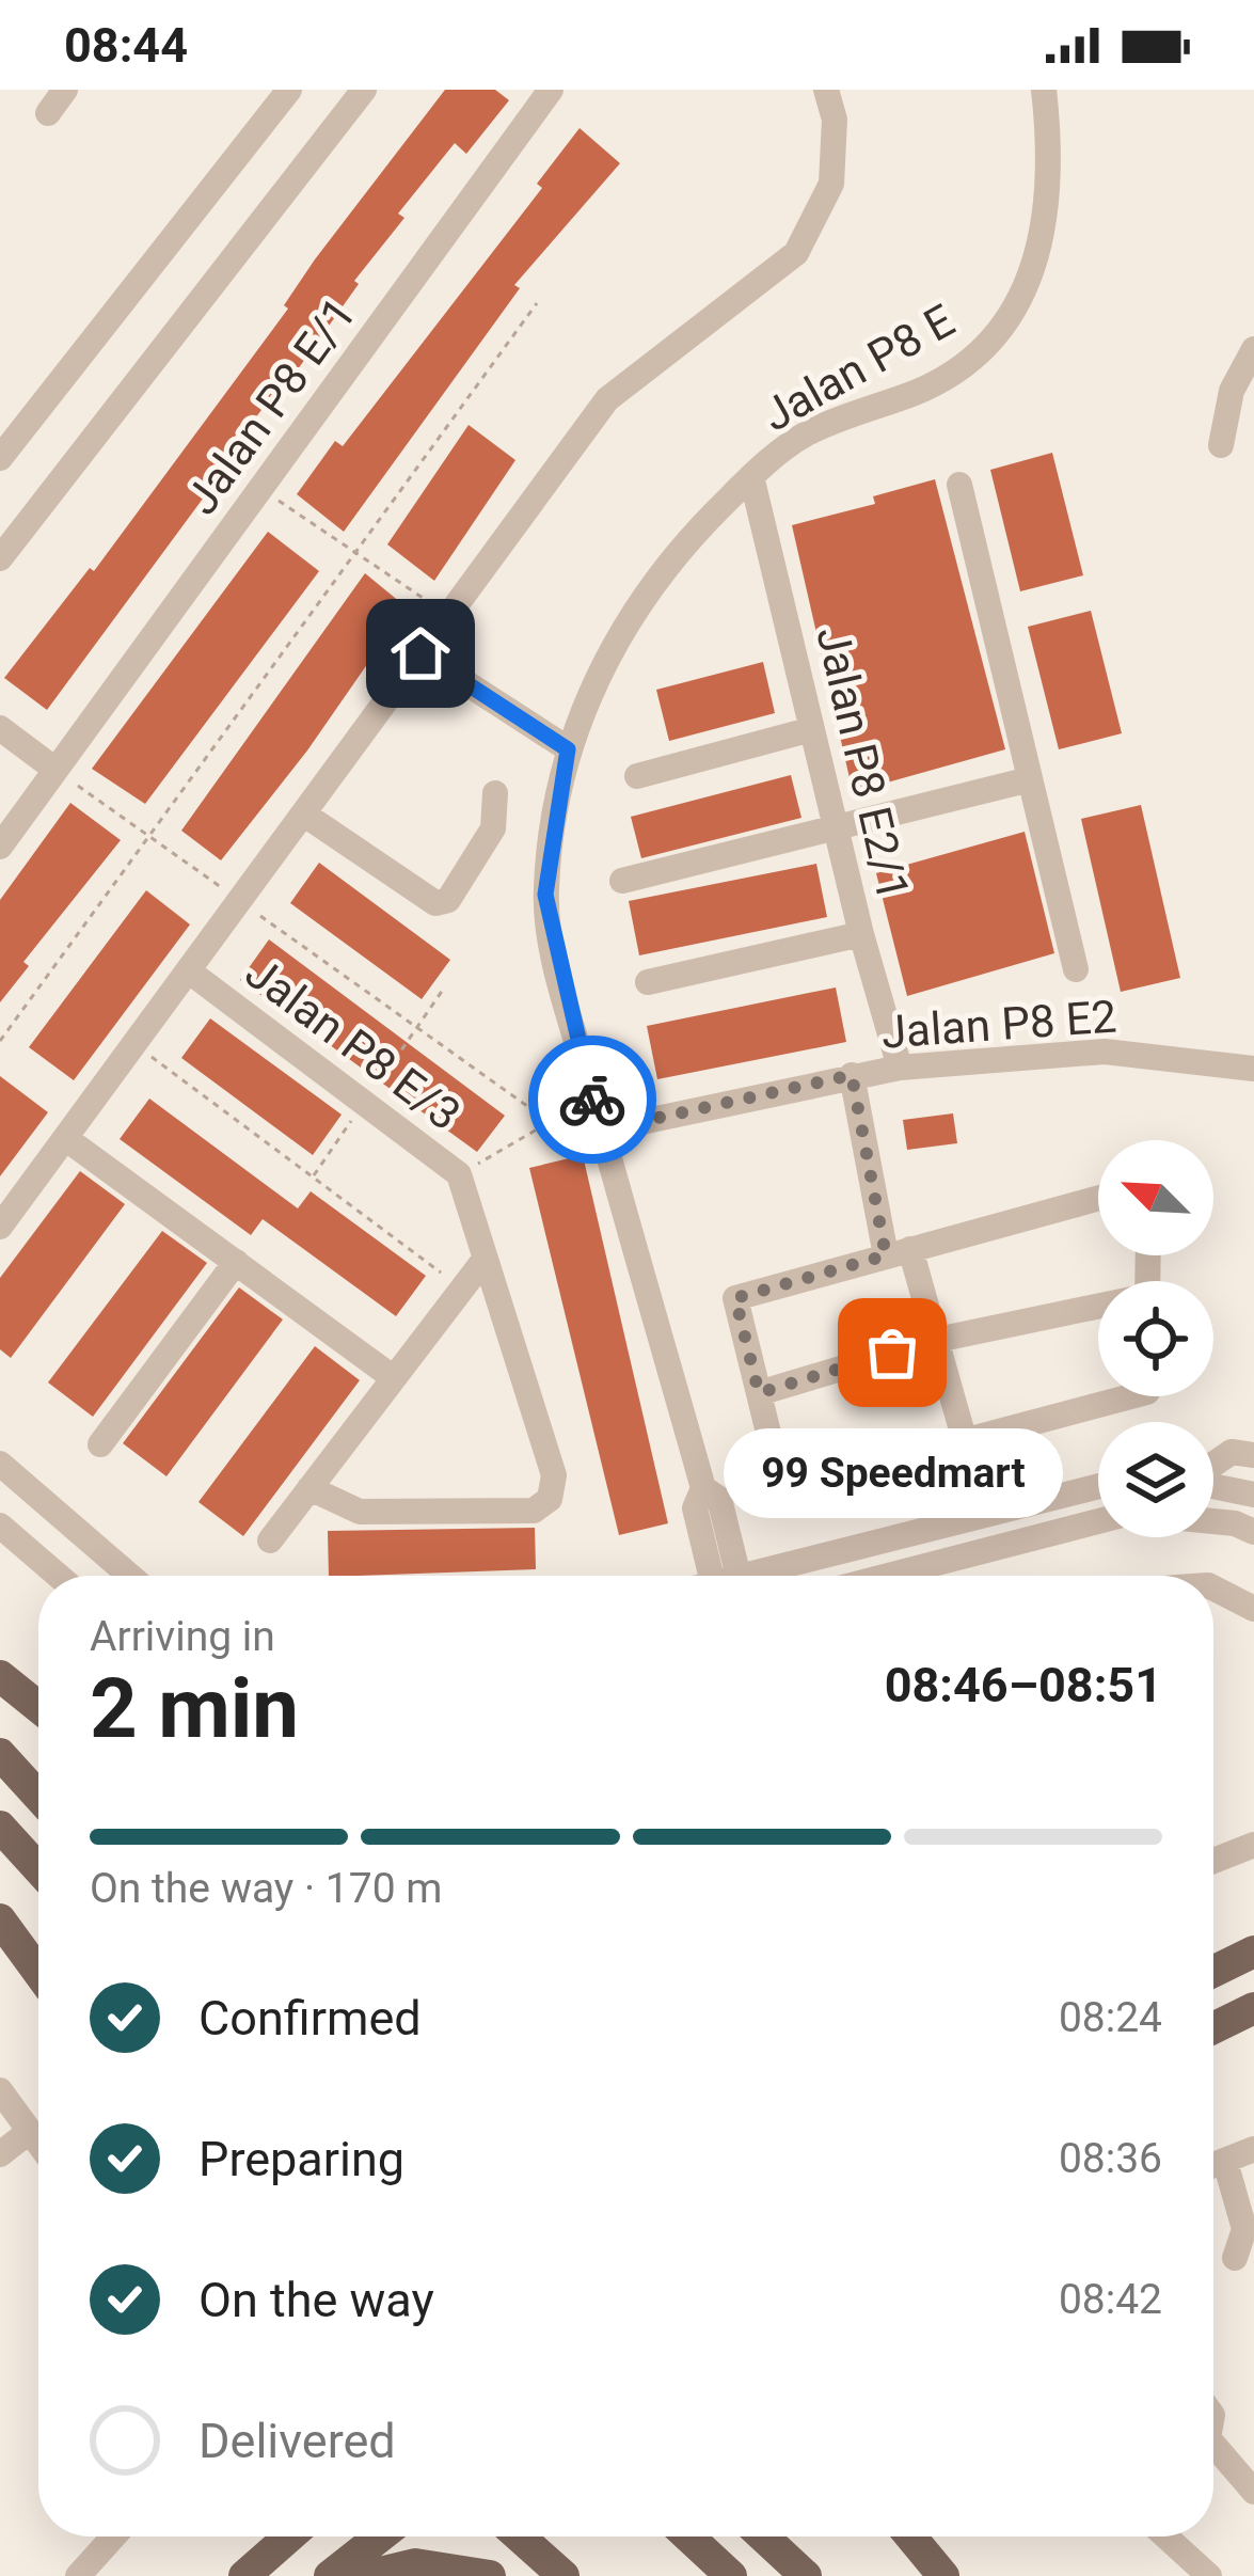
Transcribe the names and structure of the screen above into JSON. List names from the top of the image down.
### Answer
{
  "streets": {
    "street": [
      "Jalan P8 E",
      "Jalan P8 E/1",
      "Jalan P8 E2/1",
      "Jalan P8 E2",
      "Jalan P8 E/3"
    ]
  },
  "crossings": [
    ["Jalan P8 E", "Jalan P8 E2/1"],
    ["Jalan P8 E", "Jalan P8 E2"],
    ["Jalan P8 E2/1", "Jalan P8 E2"]
  ],
  "places": ["99 Speedmart"],
  "north": "top left",
  "page": {
    "status": "08:44",
    "bubble": "99 Speedmart",
    "heading": ["2 min", "Arriving in", "08:46–08:51"],
    "bar": "On the way · 170 m",
    "list": [
      ["Confirmed", "08:24"],
      ["Preparing", "08:36"],
      ["On the way", "08:42"],
      "Delivered"
    ]
  }
}
